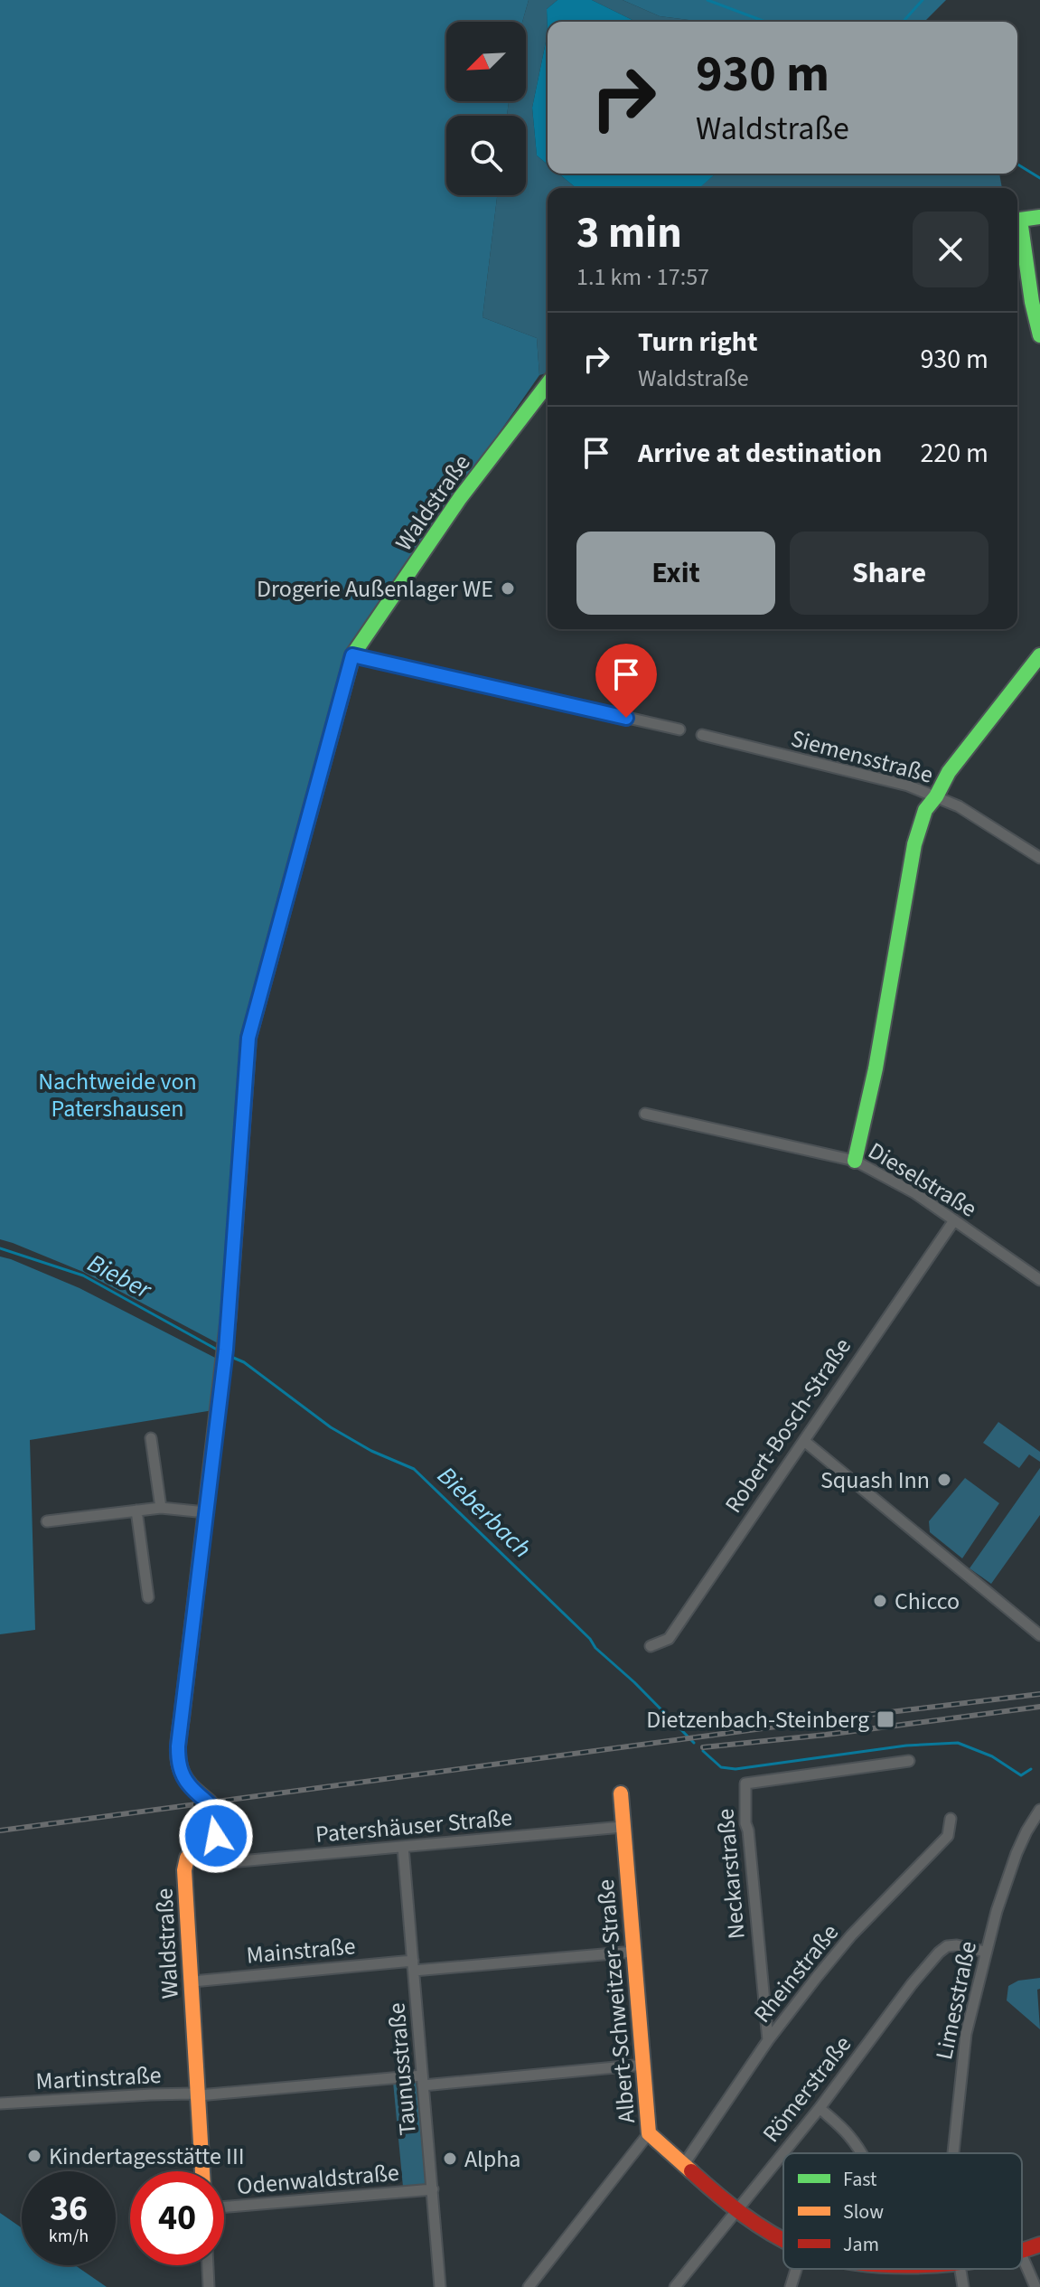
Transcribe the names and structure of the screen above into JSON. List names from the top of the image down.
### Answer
{
  "streets": {
    "street": [
      "Waldstraße",
      "Siemensstraße",
      "Dieselstraße",
      "Robert-Bosch-Straße",
      "Patershäuser Straße",
      "Neckarstraße",
      "Mainstraße",
      "Rheinstraße",
      "Limesstraße",
      "Albert-Schweitzer-Straße",
      "Taunusstraße",
      "Martinstraße",
      "Römerstraße",
      "Odenwaldstraße"
    ]
  },
  "crossings": [
    ["Waldstraße", "Mainstraße"],
    ["Waldstraße", "Martinstraße"],
    ["Dieselstraße", "Robert-Bosch-Straße"],
    ["Patershäuser Straße", "Albert-Schweitzer-Straße"],
    ["Patershäuser Straße", "Taunusstraße"],
    ["Neckarstraße", "Rheinstraße"],
    ["Mainstraße", "Albert-Schweitzer-Straße"],
    ["Mainstraße", "Taunusstraße"],
    ["Rheinstraße", "Albert-Schweitzer-Straße"],
    ["Limesstraße", "Römerstraße"],
    ["Albert-Schweitzer-Straße", "Martinstraße"],
    ["Albert-Schweitzer-Straße", "Römerstraße"],
    ["Taunusstraße", "Martinstraße"],
    ["Taunusstraße", "Odenwaldstraße"]
  ],
  "water": ["Bieber", "Bieberbach"],
  "parks": ["Nachtweide von Patershausen"],
  "places": {
    "other": [
      "Drogerie Außenlager WE",
      "Squash Inn",
      "Chicco",
      "Kindertagesstätte III",
      "Alpha"
    ],
    "transit": ["Dietzenbach-Steinberg"]
  },
  "legend": ["Fast", "Slow", "Jam"],
  "north": "bottom left",
  "page": {
    "turn": ["930 m", "Waldstraße"],
    "heading": ["3 min", "1.1 km · 17:57"],
    "list": [
      {
        "name": "Turn right",
        "note": "Waldstraße",
        "value": "930 m"
      },
      {
        "name": "Arrive at destination",
        "value": "220 m"
      }
    ],
    "buttons": ["Exit", "Share"],
    "speed": "36 km/h",
    "limit": "40"
  }
}
